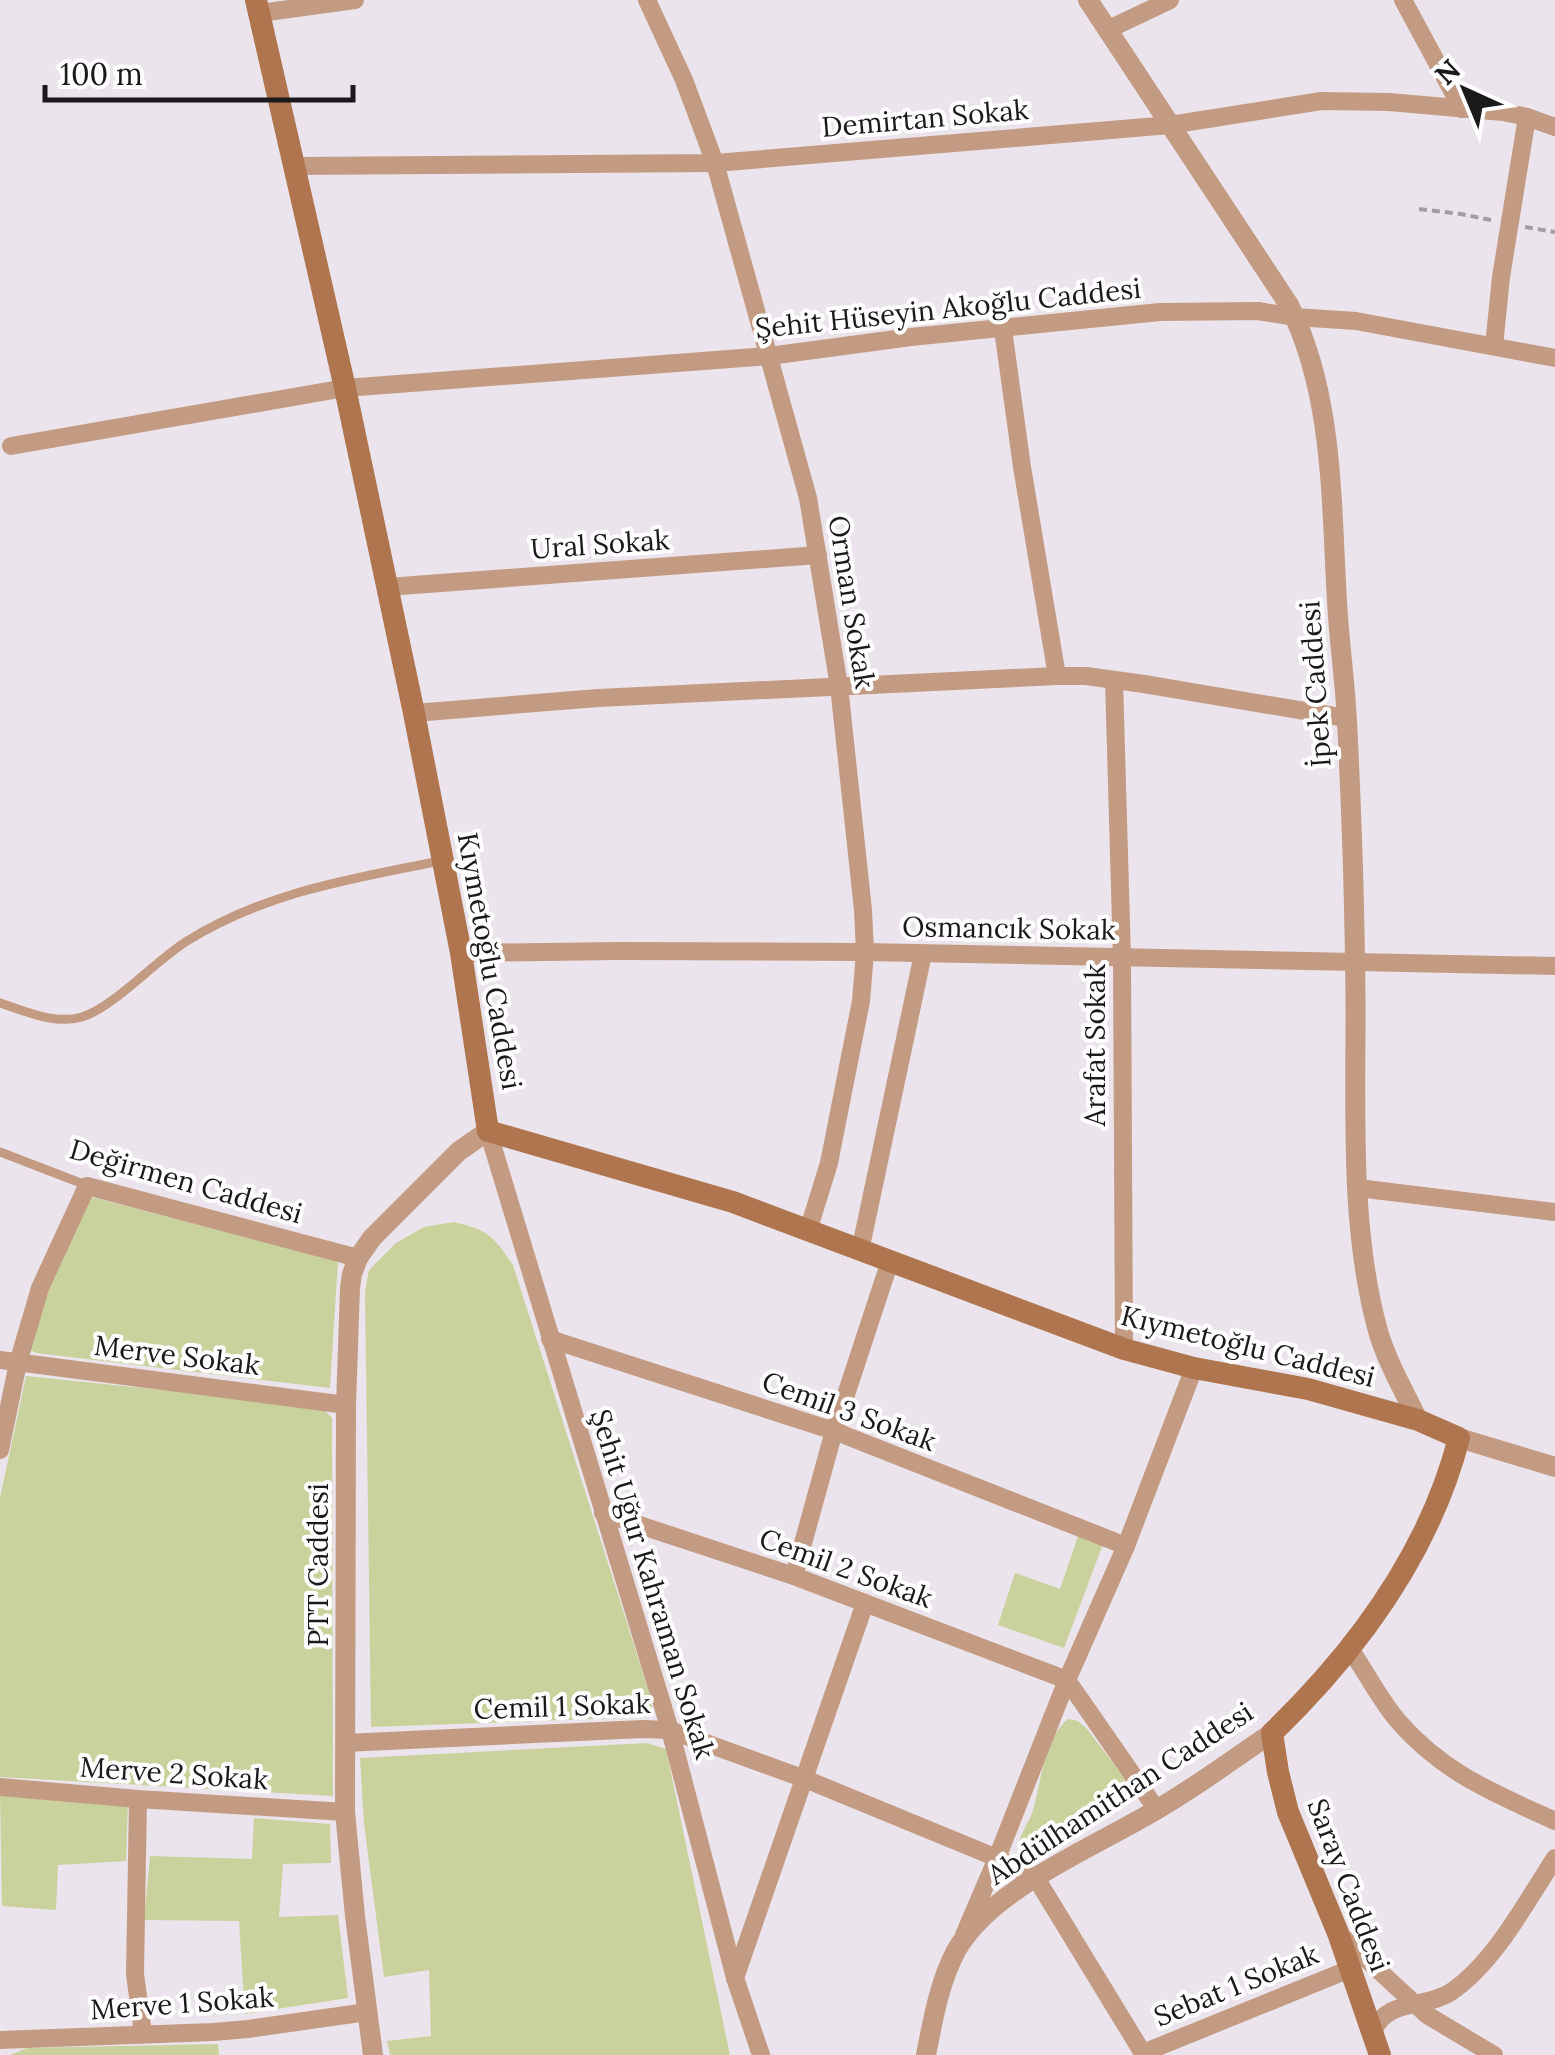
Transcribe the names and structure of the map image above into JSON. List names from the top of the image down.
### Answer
{
  "streets": {
    "main road": ["Kıymetoğlu Caddesi", "Abdülhamithan Caddesi", "Saray Caddesi"],
    "street": [
      "Demirtan Sokak",
      "Şehit Hüseyin Akoğlu Caddesi",
      "Ural Sokak",
      "Orman Sokak",
      "İpek Caddesi",
      "Osmancık Sokak",
      "Arafat Sokak",
      "Değirmen Caddesi",
      "Merve Sokak",
      "Cemil 3 Sokak",
      "PTT Caddesi",
      "Cemil 2 Sokak",
      "Şehit Uğur Kahraman Sokak",
      "Cemil 1 Sokak",
      "Merve 2 Sokak",
      "Sebat 1 Sokak",
      "Merve 1 Sokak"
    ]
  },
  "crossings": [
    ["Demirtan Sokak", "Orman Sokak"],
    ["Demirtan Sokak", "İpek Caddesi"],
    ["Demirtan Sokak", "Kıymetoğlu Caddesi"],
    ["Şehit Hüseyin Akoğlu Caddesi", "Orman Sokak"],
    ["Şehit Hüseyin Akoğlu Caddesi", "İpek Caddesi"],
    ["Şehit Hüseyin Akoğlu Caddesi", "Kıymetoğlu Caddesi"],
    ["Ural Sokak", "Orman Sokak"],
    ["Ural Sokak", "Kıymetoğlu Caddesi"],
    ["Orman Sokak", "Osmancık Sokak"],
    ["Orman Sokak", "Kıymetoğlu Caddesi"],
    ["İpek Caddesi", "Osmancık Sokak"],
    ["İpek Caddesi", "Kıymetoğlu Caddesi"],
    ["Osmancık Sokak", "Kıymetoğlu Caddesi"],
    ["Osmancık Sokak", "Arafat Sokak"],
    ["Kıymetoğlu Caddesi", "Arafat Sokak"],
    ["Kıymetoğlu Caddesi", "PTT Caddesi"],
    ["Kıymetoğlu Caddesi", "Şehit Uğur Kahraman Sokak"],
    ["Kıymetoğlu Caddesi", "Abdülhamithan Caddesi"],
    ["Değirmen Caddesi", "PTT Caddesi"],
    ["Merve Sokak", "PTT Caddesi"],
    ["Cemil 3 Sokak", "Şehit Uğur Kahraman Sokak"],
    ["PTT Caddesi", "Şehit Uğur Kahraman Sokak"],
    ["PTT Caddesi", "Cemil 1 Sokak"],
    ["PTT Caddesi", "Merve 2 Sokak"],
    ["PTT Caddesi", "Merve 1 Sokak"],
    ["Cemil 2 Sokak", "Şehit Uğur Kahraman Sokak"],
    ["Şehit Uğur Kahraman Sokak", "Cemil 1 Sokak"],
    ["Cemil 1 Sokak", "Abdülhamithan Caddesi"],
    ["Abdülhamithan Caddesi", "Saray Caddesi"],
    ["Saray Caddesi", "Sebat 1 Sokak"]
  ],
  "scale_bar": "100 m",
  "north": "top left"
}
